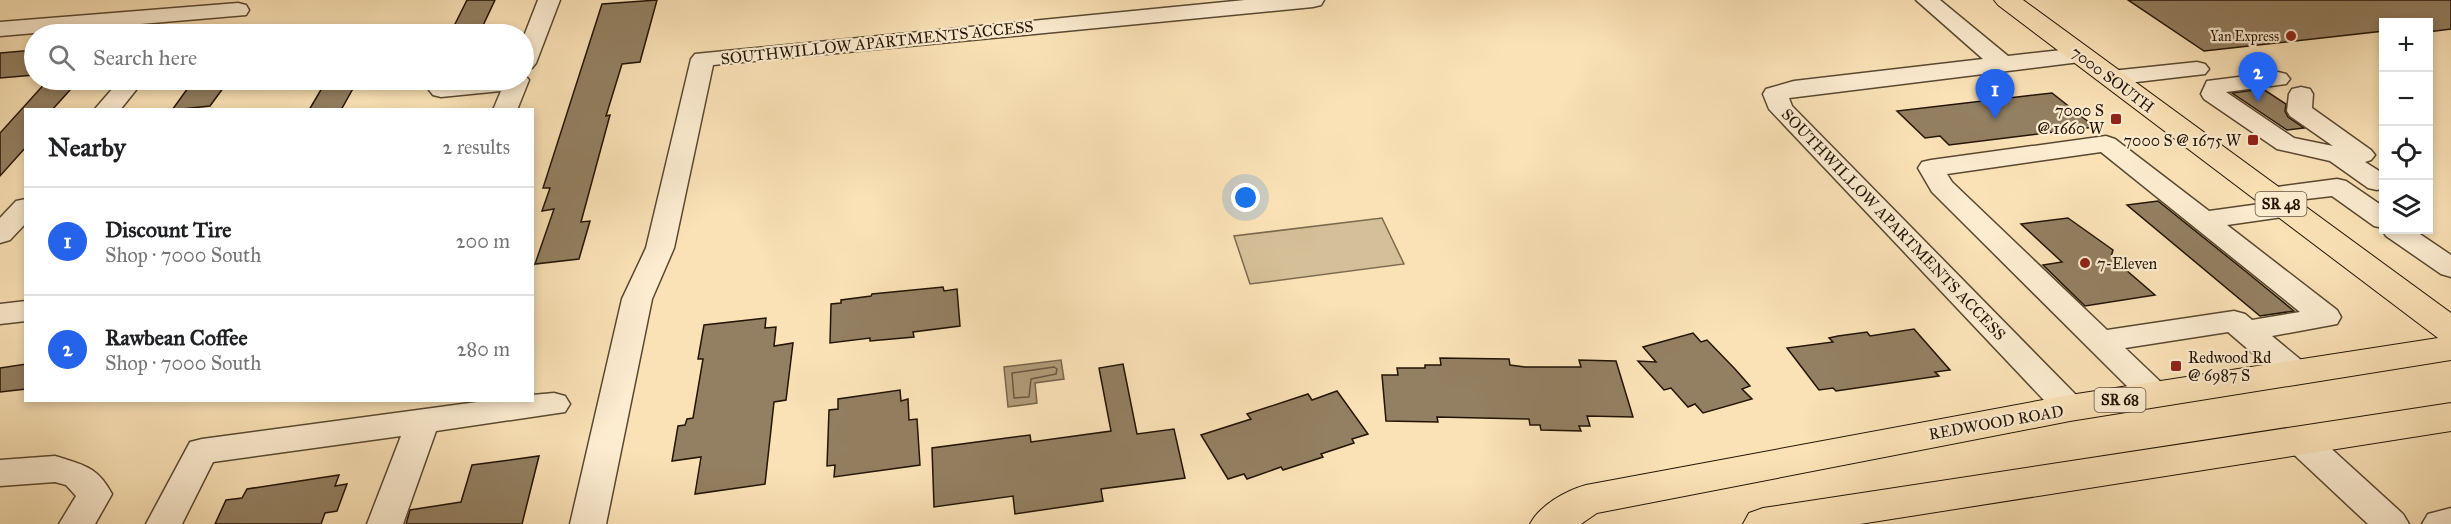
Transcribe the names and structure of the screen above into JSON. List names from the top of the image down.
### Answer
{
  "streets": {
    "main road": [
      "7000 SOUTH",
      "SR 48",
      "SR 68",
      "REDWOOD ROAD"
    ],
    "street": ["SOUTHWILLOW APARTMENTS ACCESS"]
  },
  "crossings": [
    ["SOUTHWILLOW APARTMENTS ACCESS", "REDWOOD ROAD"]
  ],
  "places": {
    "other": ["Yan Express", "7-Eleven"],
    "transit": ["7000 S @ 1660 W", "7000 S @ 1675 W", "Redwood Rd @ 6987 S"]
  },
  "page": {
    "map_buttons": ["+", "−"],
    "search": "Search here",
    "pins": ["2", "1"],
    "heading": ["Nearby", "2 results"],
    "list": [
      {
        "mark": "1",
        "name": "Discount Tire",
        "note": "Shop · 7000 South",
        "value": "200 m"
      },
      {
        "mark": "2",
        "name": "Rawbean Coffee",
        "note": "Shop · 7000 South",
        "value": "280 m"
      }
    ]
  }
}
